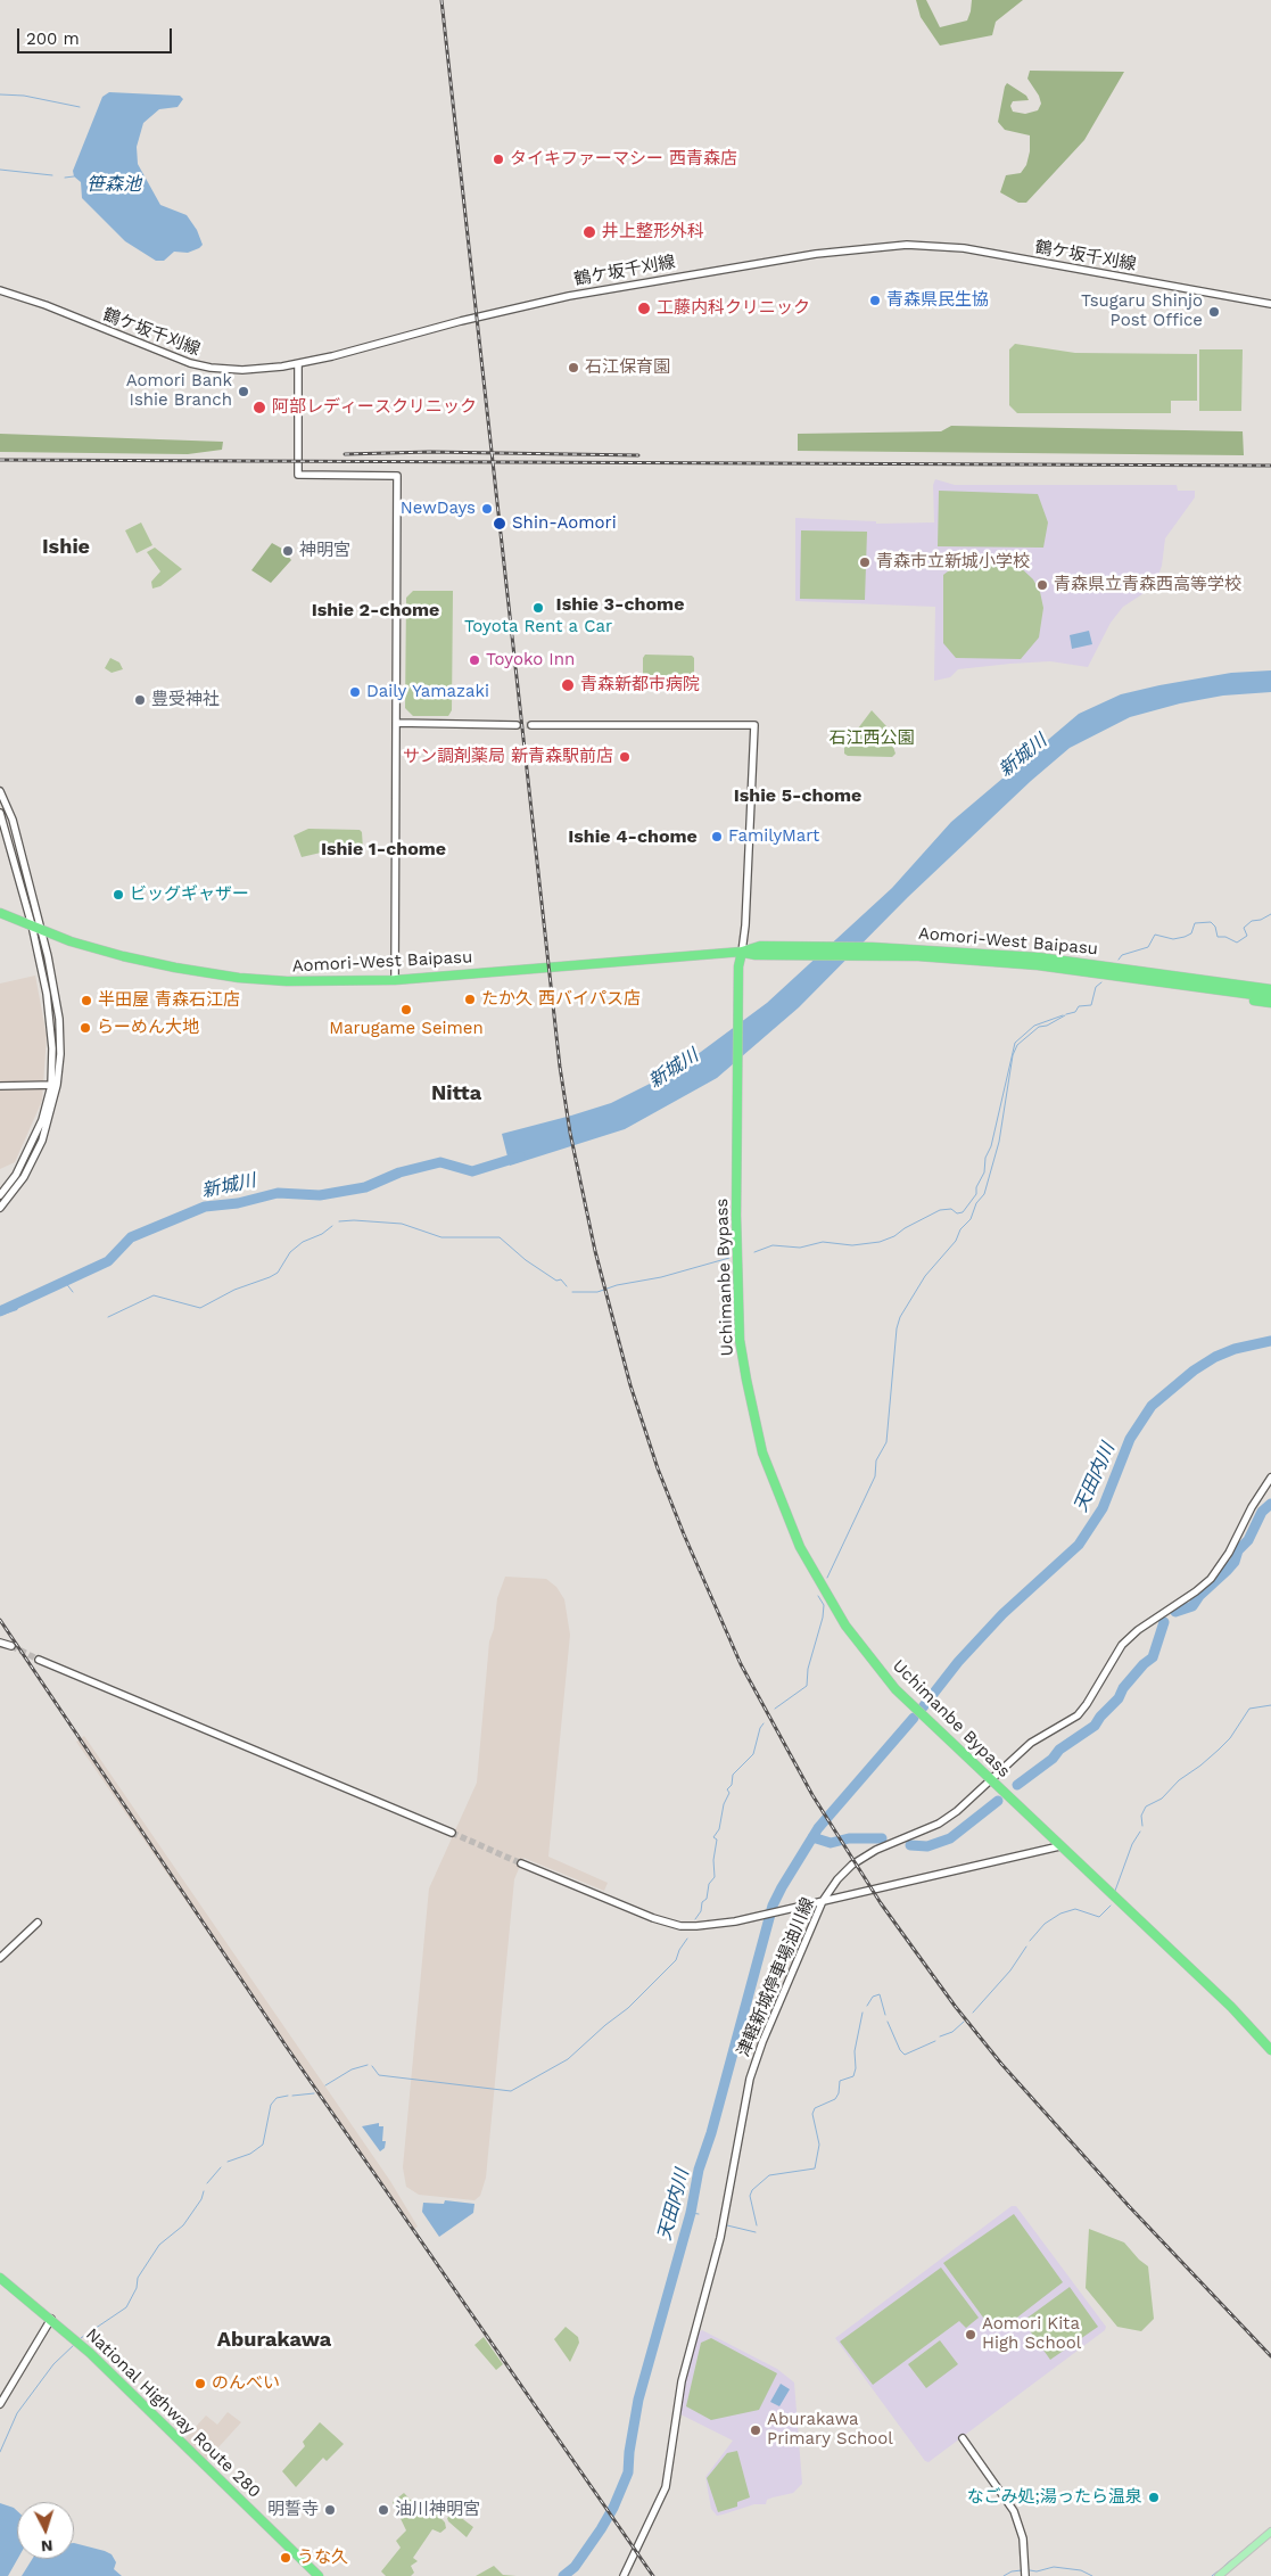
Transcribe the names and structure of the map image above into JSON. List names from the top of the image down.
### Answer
{
  "streets": {
    "highway": ["Aomori-West Baipasu", "Uchimanbe Bypass", "National Highway Route 280"],
    "street": ["鶴ケ坂千刈線", "津軽新城停車場油川線"]
  },
  "crossings": [
    ["Aomori-West Baipasu", "Uchimanbe Bypass"],
    ["Uchimanbe Bypass", "津軽新城停車場油川線"]
  ],
  "districts": [
    "Ishie",
    "Ishie 3-chome",
    "Ishie 2-chome",
    "Ishie 5-chome",
    "Ishie 4-chome",
    "Ishie 1-chome",
    "Nitta",
    "Aburakawa"
  ],
  "water": ["笹森池", "新城川", "天田内川"],
  "parks": ["石江西公園"],
  "places": [
    "タイキファーマシー 西青森店",
    "井上整形外科",
    "青森県民生協",
    "工藤内科クリニック",
    "Tsugaru Shinjo Post Office",
    "石江保育園",
    "Aomori Bank Ishie Branch",
    "阿部レディースクリニック",
    "NewDays",
    "Shin-Aomori",
    "神明宮",
    "青森市立新城小学校",
    "青森県立青森西高等学校",
    "Toyota Rent a Car",
    "Toyoko Inn",
    "青森新都市病院",
    "Daily Yamazaki",
    "豊受神社",
    "サン調剤薬局 新青森駅前店",
    "FamilyMart",
    "ビッグギャザー",
    "たか久 西バイパス店",
    "半田屋 青森石江店",
    "Marugame Seimen",
    "らーめん大地",
    "Aomori Kita High School",
    "のんべい",
    "Aburakawa Primary School",
    "なごみ処;湯ったら温泉",
    "明誓寺",
    "油川神明宮",
    "うな久"
  ],
  "scale_bar": "200 m",
  "north": "bottom"
}
